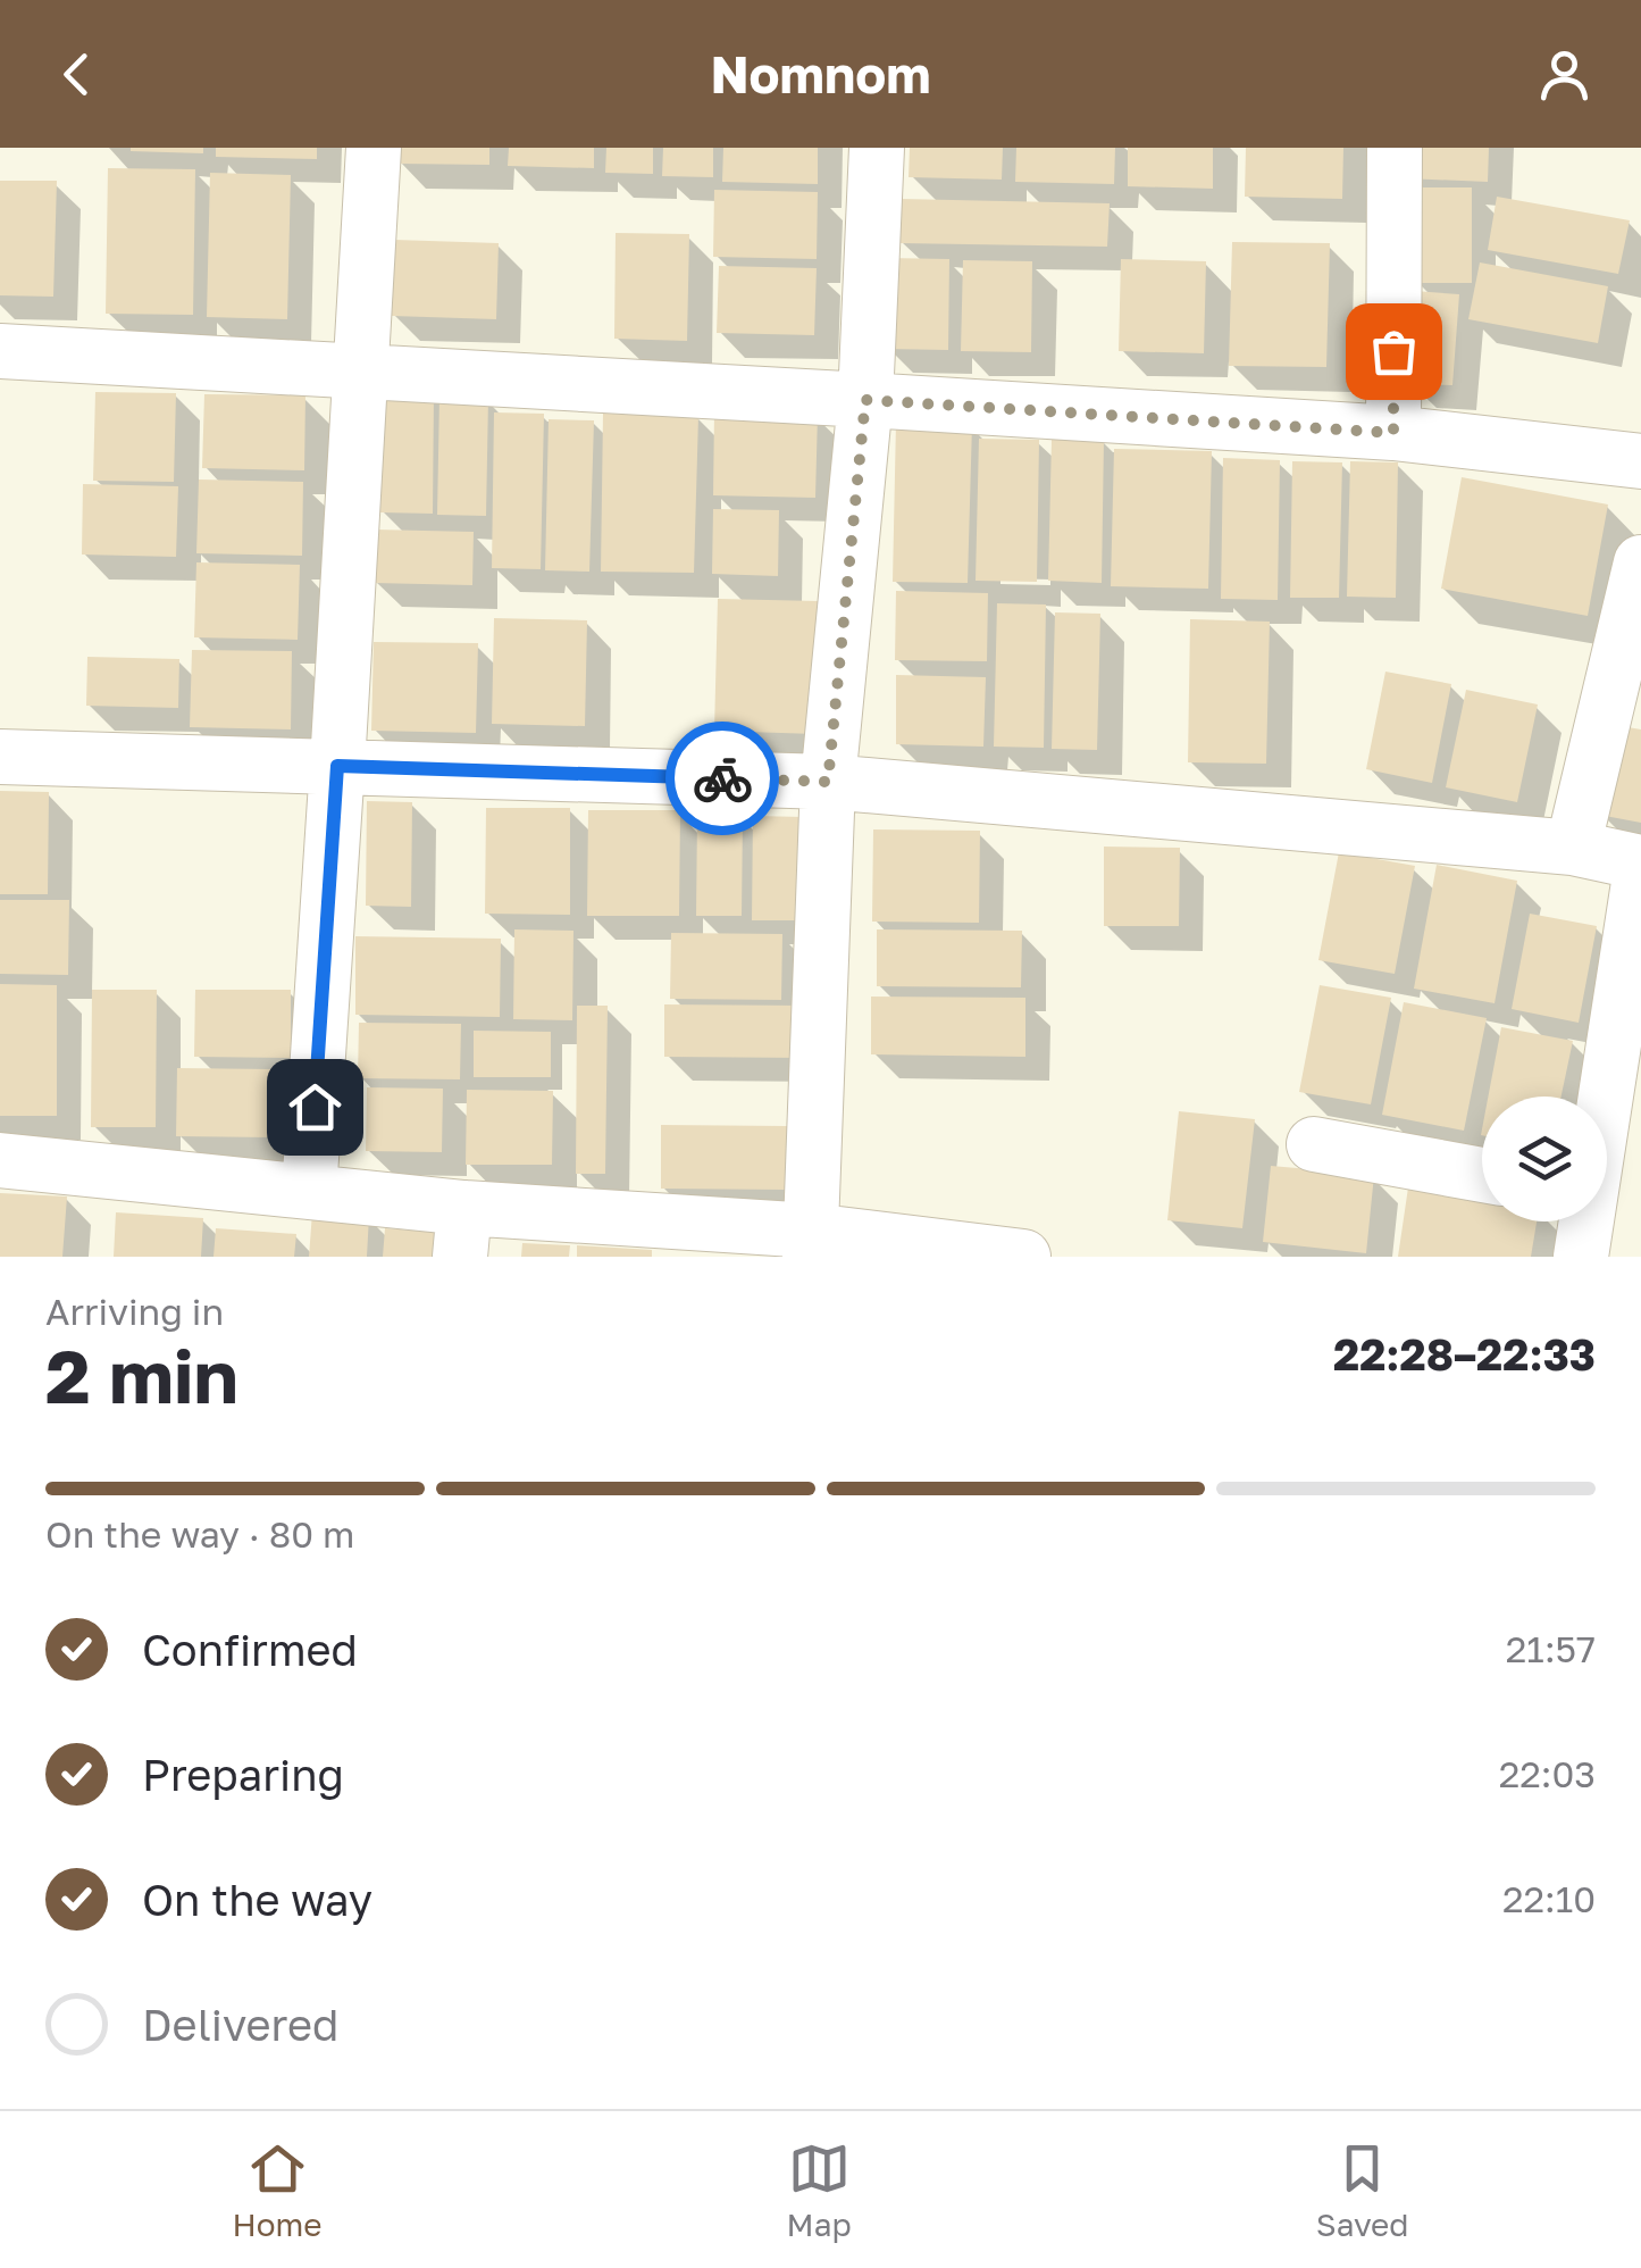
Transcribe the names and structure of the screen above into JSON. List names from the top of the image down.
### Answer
{
  "page": {
    "header": "Nomnom",
    "heading": ["2 min", "Arriving in", "22:28–22:33"],
    "bar": "On the way · 80 m",
    "list": [
      ["Confirmed", "21:57"],
      ["Preparing", "22:03"],
      ["On the way", "22:10"],
      "Delivered"
    ],
    "tabs": ["Home", "Map", "Saved"]
  }
}
